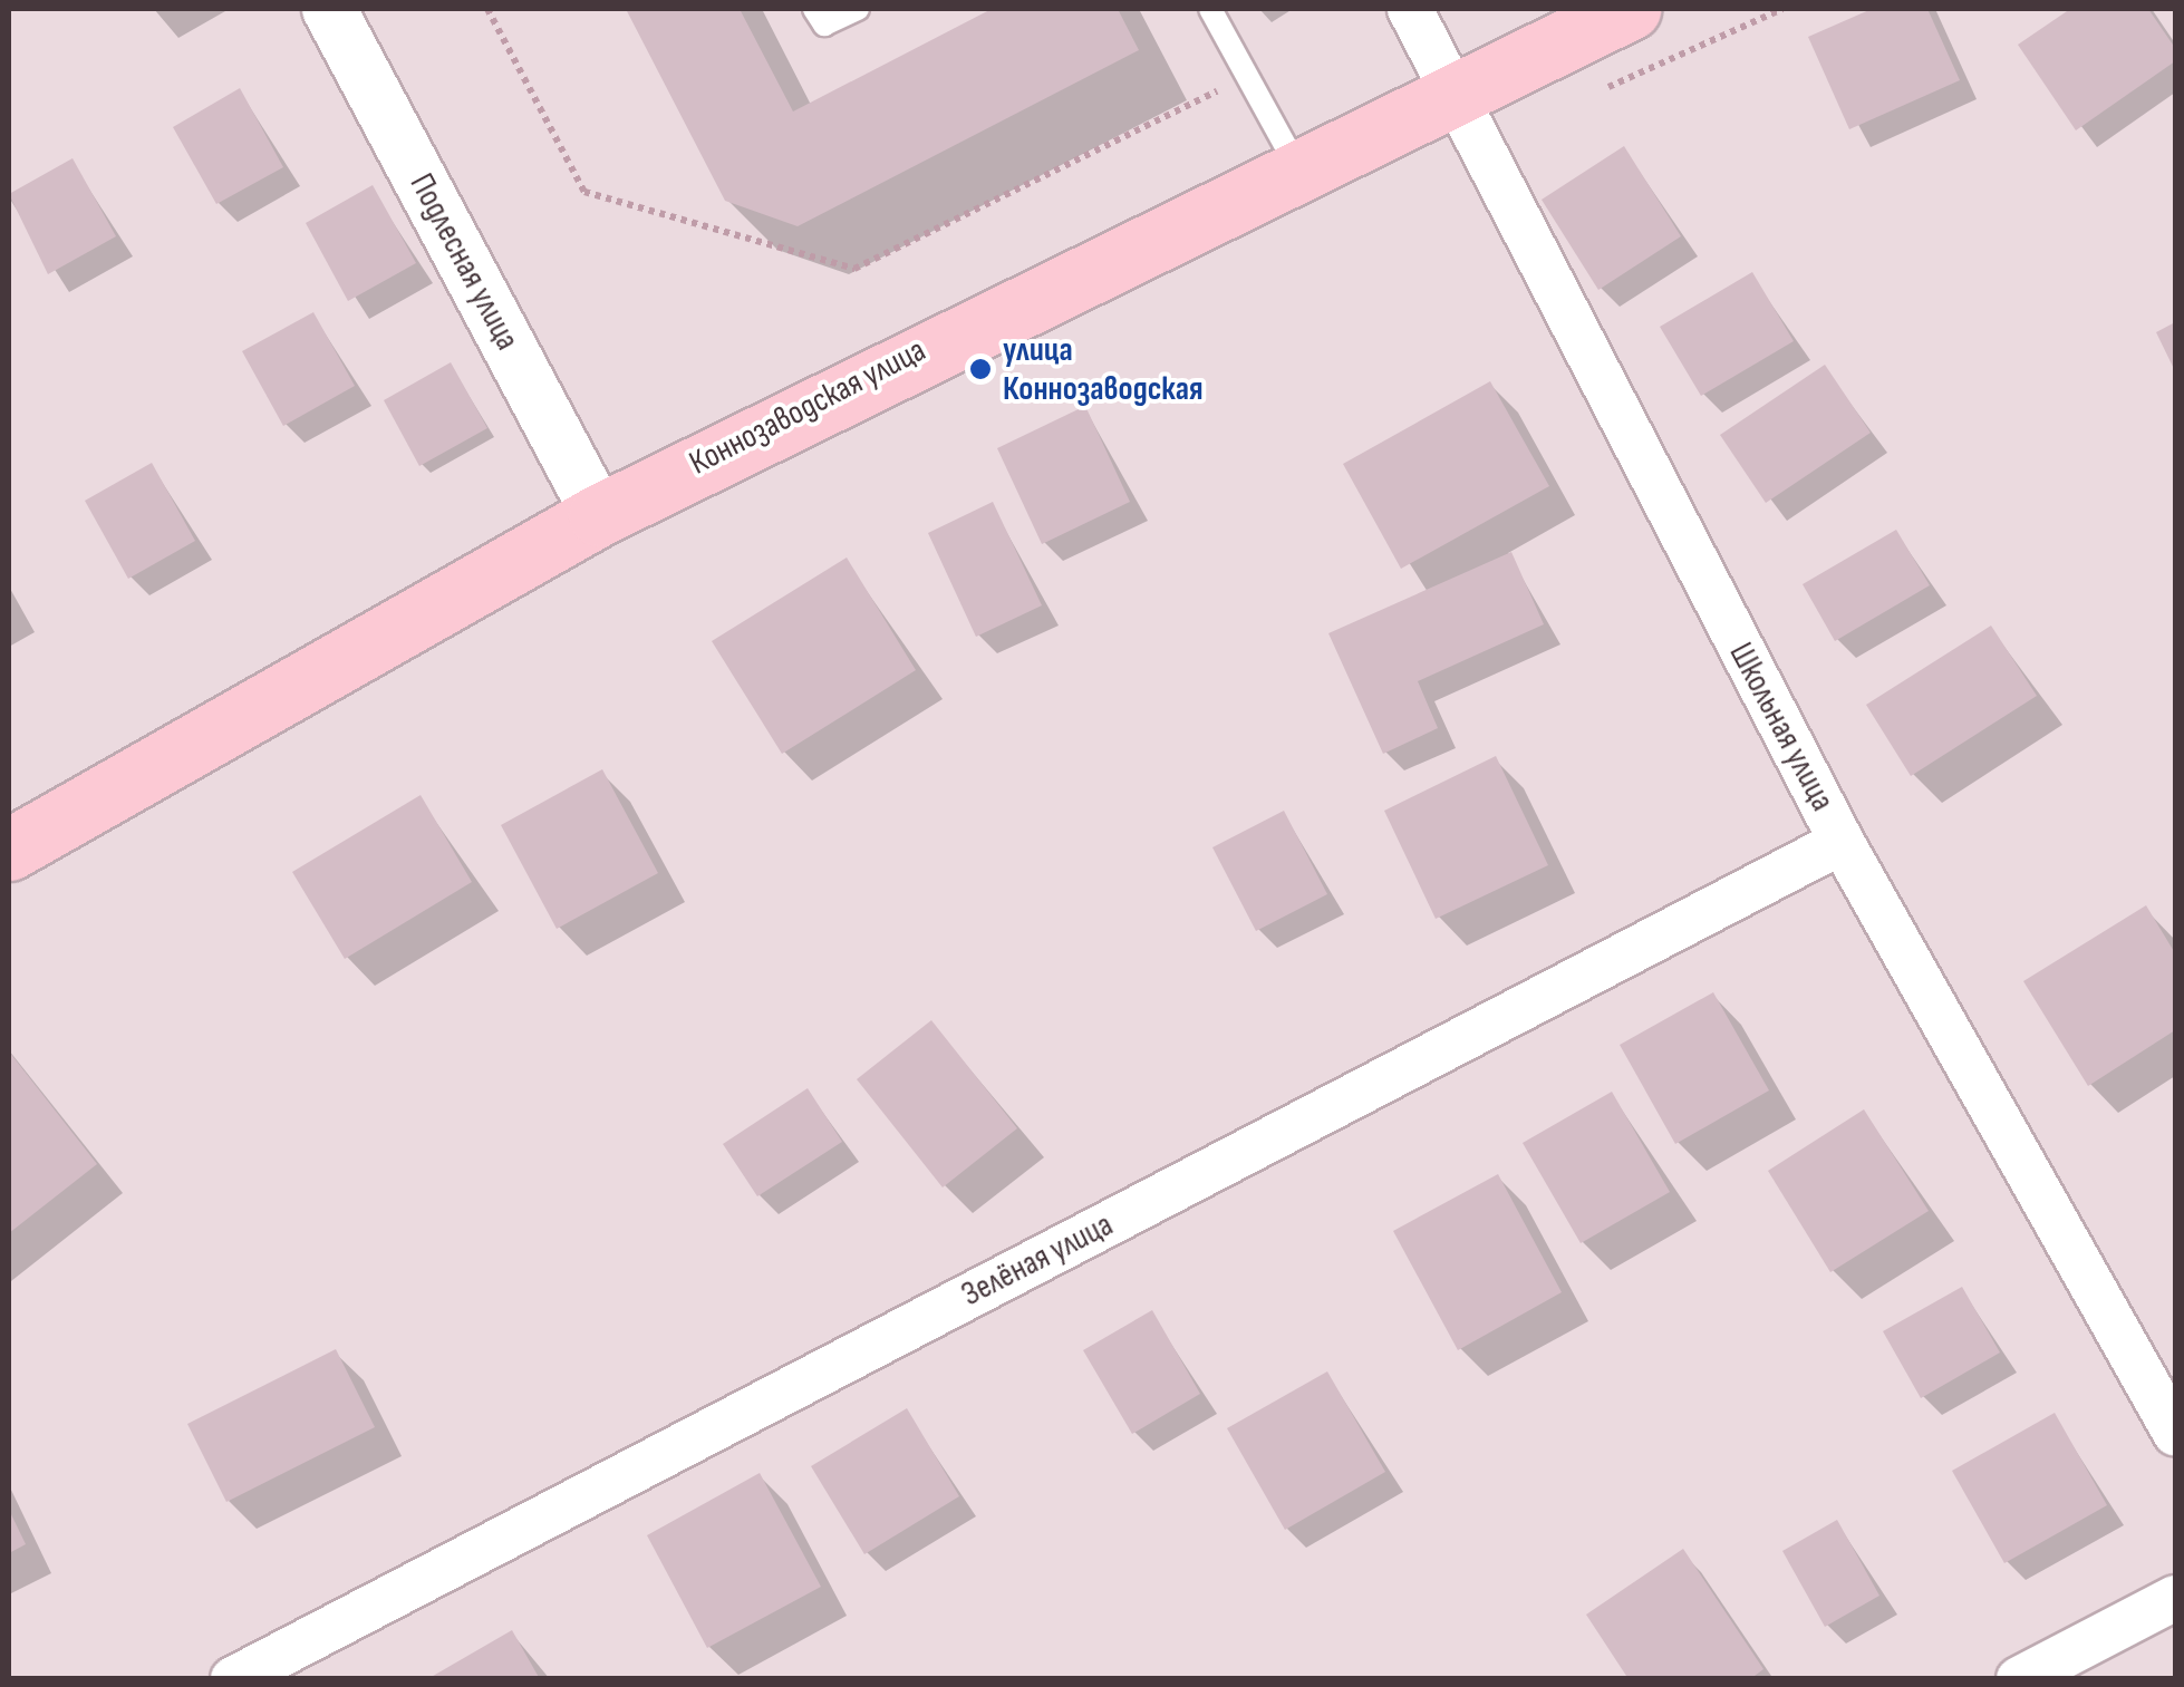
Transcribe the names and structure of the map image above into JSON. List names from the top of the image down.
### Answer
{
  "streets": {
    "main road": ["Коннозаводская улица"],
    "street": ["Подлесная улица", "Школьная улица", "Зелёная улица"]
  },
  "crossings": [
    ["Подлесная улица", "Коннозаводская улица"],
    ["Коннозаводская улица", "Школьная улица"],
    ["Школьная улица", "Зелёная улица"]
  ],
  "places": ["улица Коннозаводская"]
}
